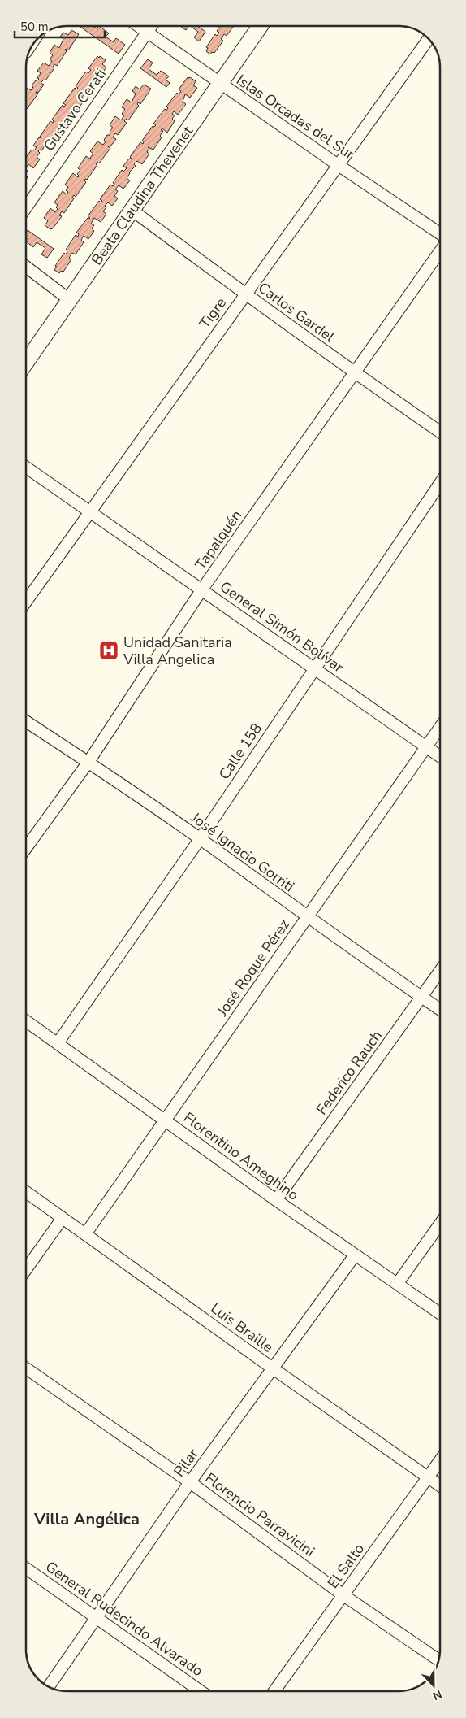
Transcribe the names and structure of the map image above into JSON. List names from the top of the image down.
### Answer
{
  "streets": {
    "main road": ["Beata Claudina Thevenet"],
    "street": [
      "Gustavo Cerati",
      "Islas Orcadas del Sur",
      "Carlos Gardel",
      "Tigre",
      "Tapalquén",
      "General Simón Bolívar",
      "Calle 158",
      "José Ignacio Gorriti",
      "José Roque Pérez",
      "Federico Rauch",
      "Florentino Ameghino",
      "Luis Braille",
      "Pilar",
      "Florencio Parravicini",
      "El Salto",
      "General Rudecindo Alvarado"
    ]
  },
  "crossings": [
    ["Gustavo Cerati", "Islas Orcadas del Sur"],
    ["Islas Orcadas del Sur", "Beata Claudina Thevenet"],
    ["Islas Orcadas del Sur", "Tigre"],
    ["Beata Claudina Thevenet", "Carlos Gardel"],
    ["Carlos Gardel", "Tigre"],
    ["Carlos Gardel", "Tapalquén"],
    ["Tigre", "General Simón Bolívar"],
    ["Tapalquén", "General Simón Bolívar"],
    ["Tapalquén", "José Ignacio Gorriti"],
    ["General Simón Bolívar", "Calle 158"],
    ["General Simón Bolívar", "José Roque Pérez"],
    ["Calle 158", "José Ignacio Gorriti"],
    ["Calle 158", "Florentino Ameghino"],
    ["José Ignacio Gorriti", "José Roque Pérez"],
    ["José Ignacio Gorriti", "Federico Rauch"],
    ["José Roque Pérez", "Florentino Ameghino"],
    ["José Roque Pérez", "Luis Braille"],
    ["Federico Rauch", "Florentino Ameghino"],
    ["Florentino Ameghino", "Pilar"],
    ["Luis Braille", "Pilar"],
    ["Luis Braille", "El Salto"],
    ["Pilar", "Florencio Parravicini"],
    ["Pilar", "General Rudecindo Alvarado"],
    ["Florencio Parravicini", "El Salto"]
  ],
  "districts": ["Villa Angélica"],
  "places": {
    "hospital": ["Unidad Sanitaria Villa Angelica"]
  },
  "scale_bar": "50 m",
  "north": "bottom"
}
